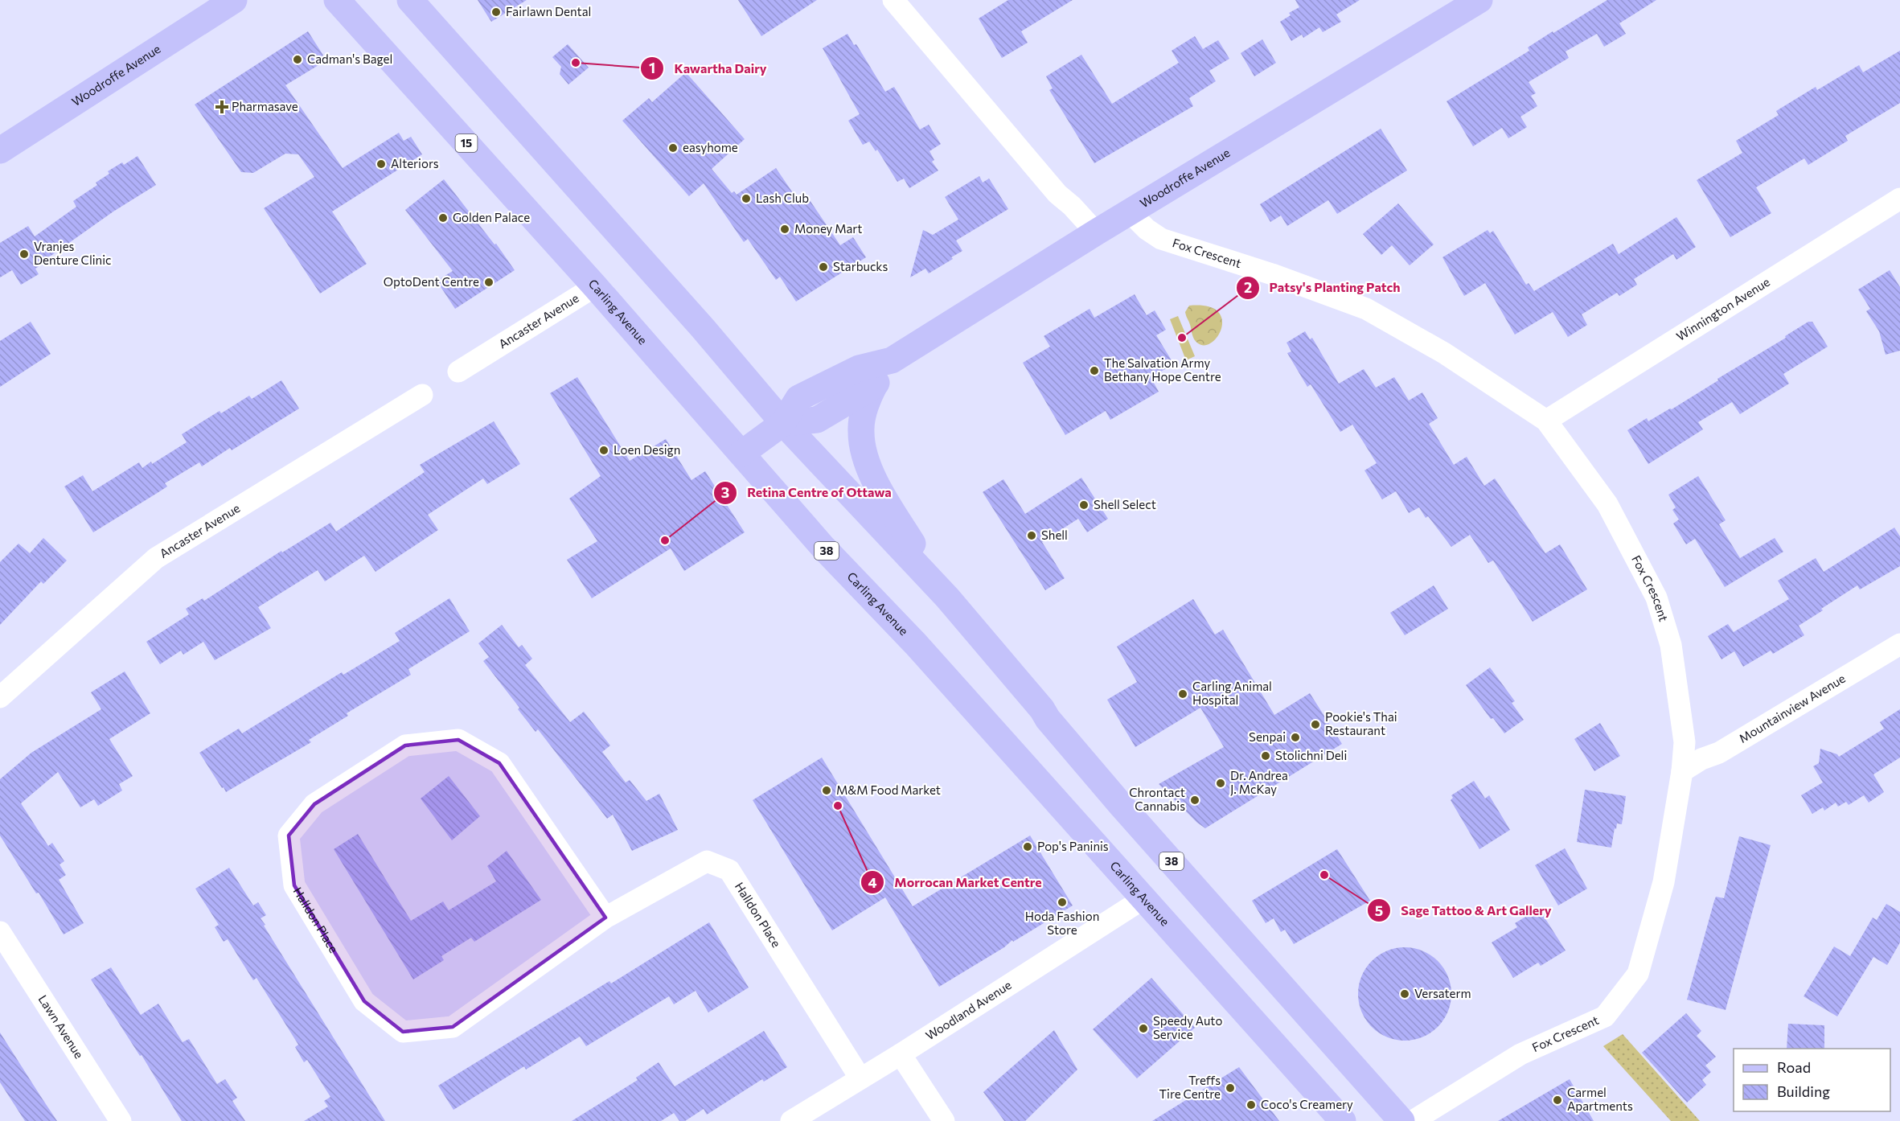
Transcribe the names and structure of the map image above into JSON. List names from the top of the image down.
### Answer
{
  "streets": {
    "main road": [
      "Woodroffe Avenue",
      "15",
      "Carling Avenue",
      "38"
    ],
    "street": [
      "Fox Crescent",
      "Winnington Avenue",
      "Ancaster Avenue",
      "Mountainview Avenue",
      "Halldon Place",
      "Woodland Avenue",
      "Lawn Avenue"
    ]
  },
  "crossings": [
    ["Woodroffe Avenue", "Fox Crescent"],
    ["Woodroffe Avenue", "38"],
    ["Fox Crescent", "Winnington Avenue"],
    ["Fox Crescent", "Mountainview Avenue"],
    ["Carling Avenue", "Ancaster Avenue"],
    ["Carling Avenue", "Woodland Avenue"],
    ["Halldon Place", "Woodland Avenue"]
  ],
  "places": {
    "other": [
      "Fairlawn Dental",
      "Cadman's Bagel",
      "Kawartha Dairy",
      "easyhome",
      "Alteriors",
      "Lash Club",
      "Golden Palace",
      "Money Mart",
      "Vranjes Denture Clinic",
      "Starbucks",
      "OptoDent Centre",
      "Patsy's Planting Patch",
      "The Salvation Army Bethany Hope Centre",
      "Loen Design",
      "Shell Select",
      "Shell",
      "Retina Centre of Ottawa",
      "Carling Animal Hospital",
      "Pookie's Thai Restaurant",
      "Senpai",
      "Stolichni Deli",
      "Dr. Andrea J. McKay",
      "M&M Food Market",
      "Chrontact Cannabis",
      "Morrocan Market Centre",
      "Pop's Paninis",
      "Sage Tattoo & Art Gallery",
      "Hoda Fashion Store",
      "Versaterm",
      "Speedy Auto Service",
      "Treffs Tire Centre",
      "Carmel Apartments",
      "Coco's Creamery"
    ],
    "health": ["Pharmasave"]
  },
  "legend": ["Road", "Building"]
}
